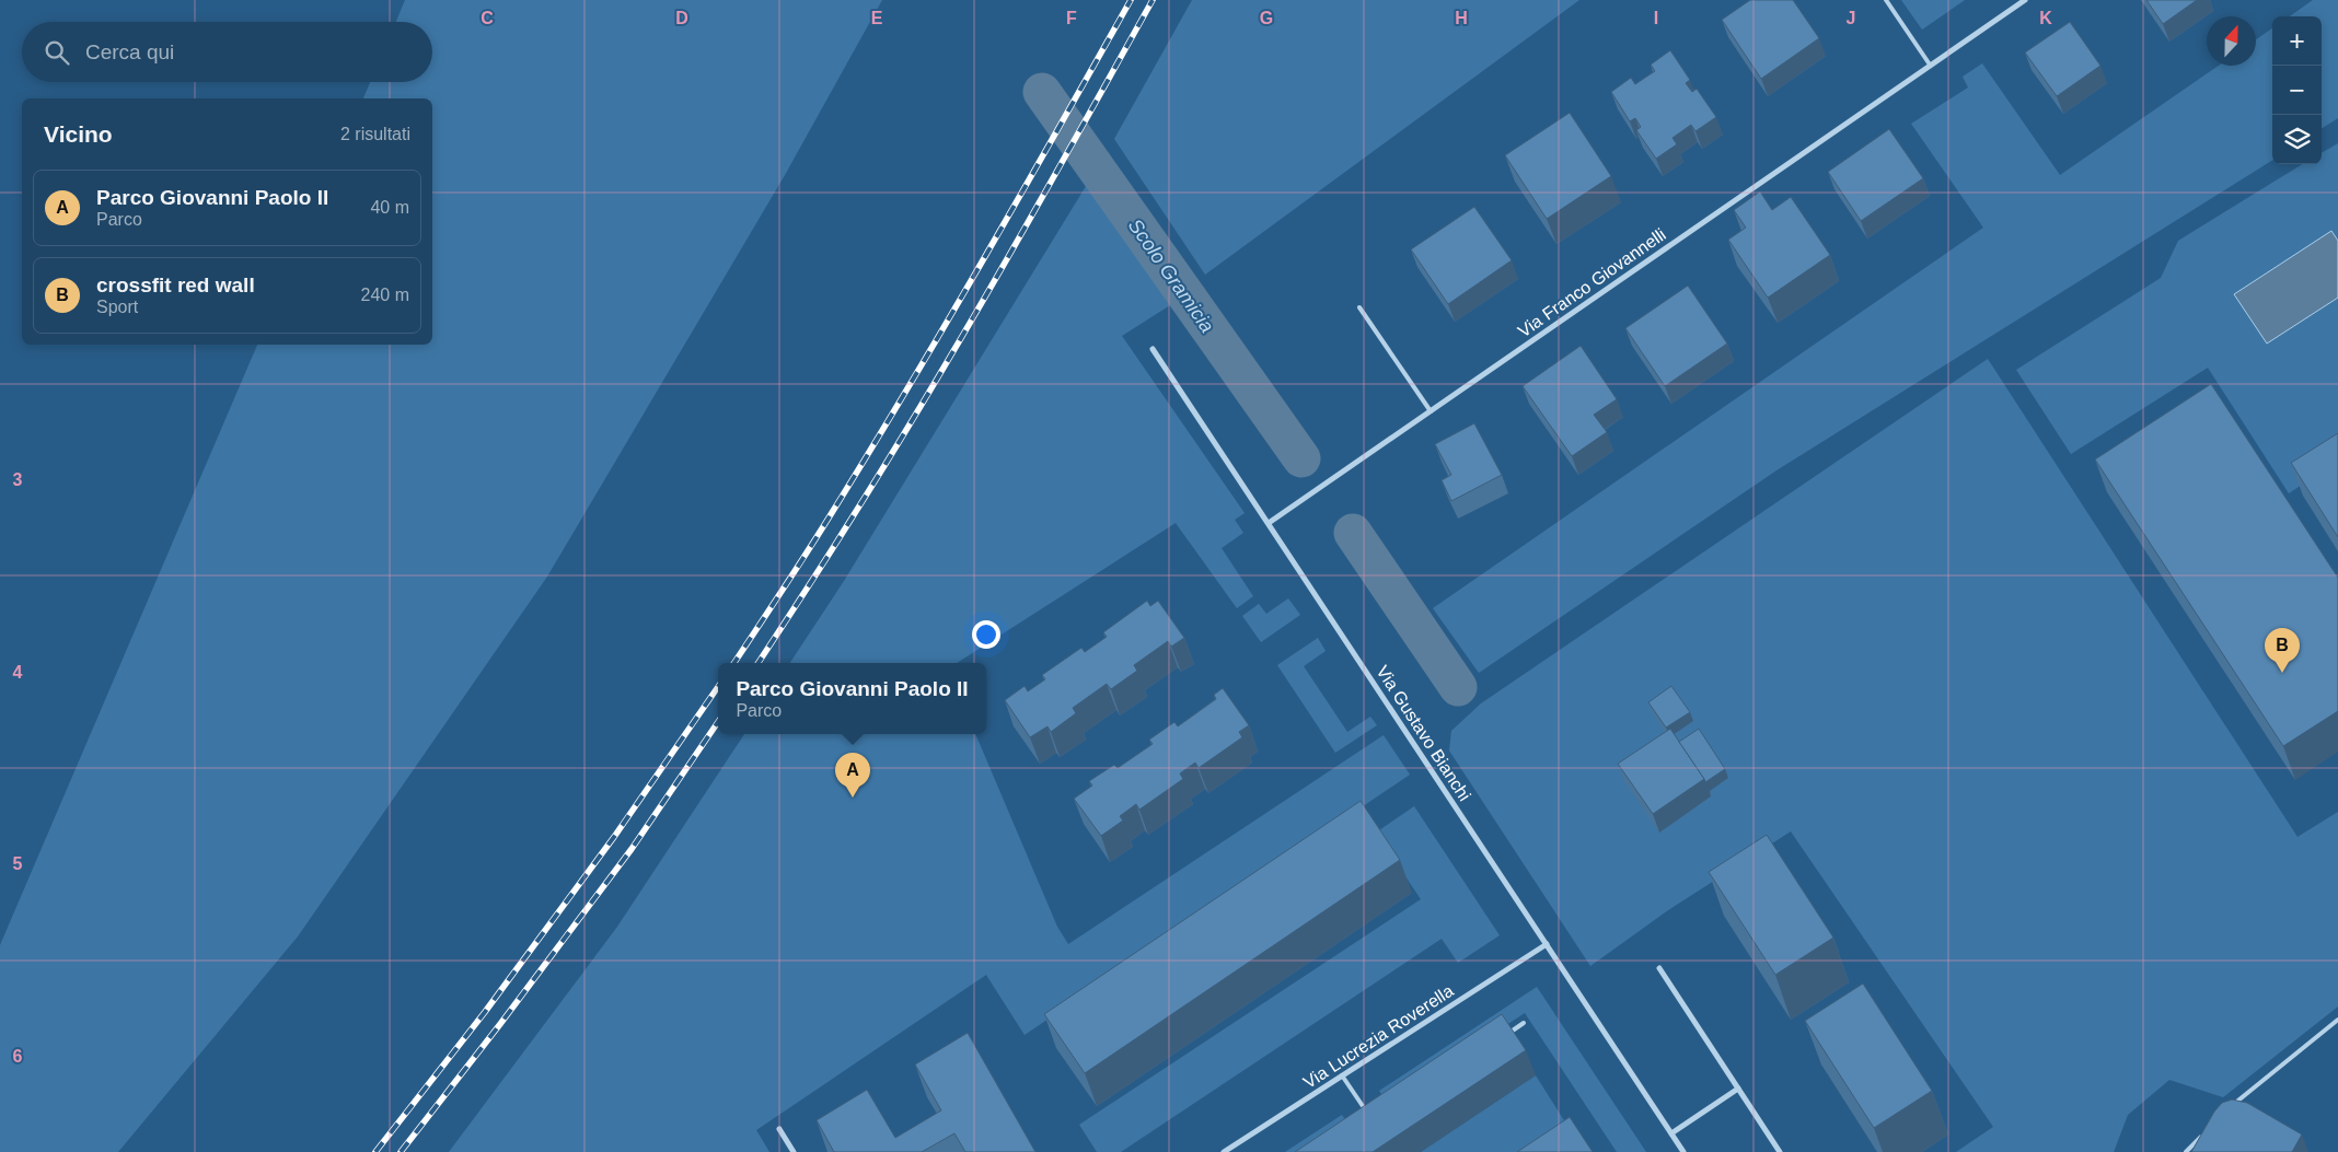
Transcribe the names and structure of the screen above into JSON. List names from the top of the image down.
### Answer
{
  "streets": {
    "street": ["Via Franco Giovannelli", "Via Gustavo Bianchi", "Via Lucrezia Roverella"]
  },
  "crossings": [
    ["Via Franco Giovannelli", "Via Gustavo Bianchi"],
    ["Via Gustavo Bianchi", "Via Lucrezia Roverella"]
  ],
  "water": ["Scolo Gramicia"],
  "north": "top",
  "page": {
    "map_buttons": ["+", "−"],
    "search": "Cerca qui",
    "heading": ["Vicino", "2 risultati"],
    "list": [
      {
        "mark": "A",
        "name": "Parco Giovanni Paolo II",
        "note": "Parco",
        "value": "40 m"
      },
      {
        "mark": "B",
        "name": "crossfit red wall",
        "note": "Sport",
        "value": "240 m"
      }
    ],
    "pins": ["B", "A"],
    "popup": ["Parco Giovanni Paolo II", "Parco"]
  },
  "grid": {
    "columns": [
      "C",
      "D",
      "E",
      "F",
      "G",
      "H",
      "I",
      "J",
      "K"
    ],
    "rows": [
      "3",
      "4",
      "5",
      "6"
    ]
  }
}
